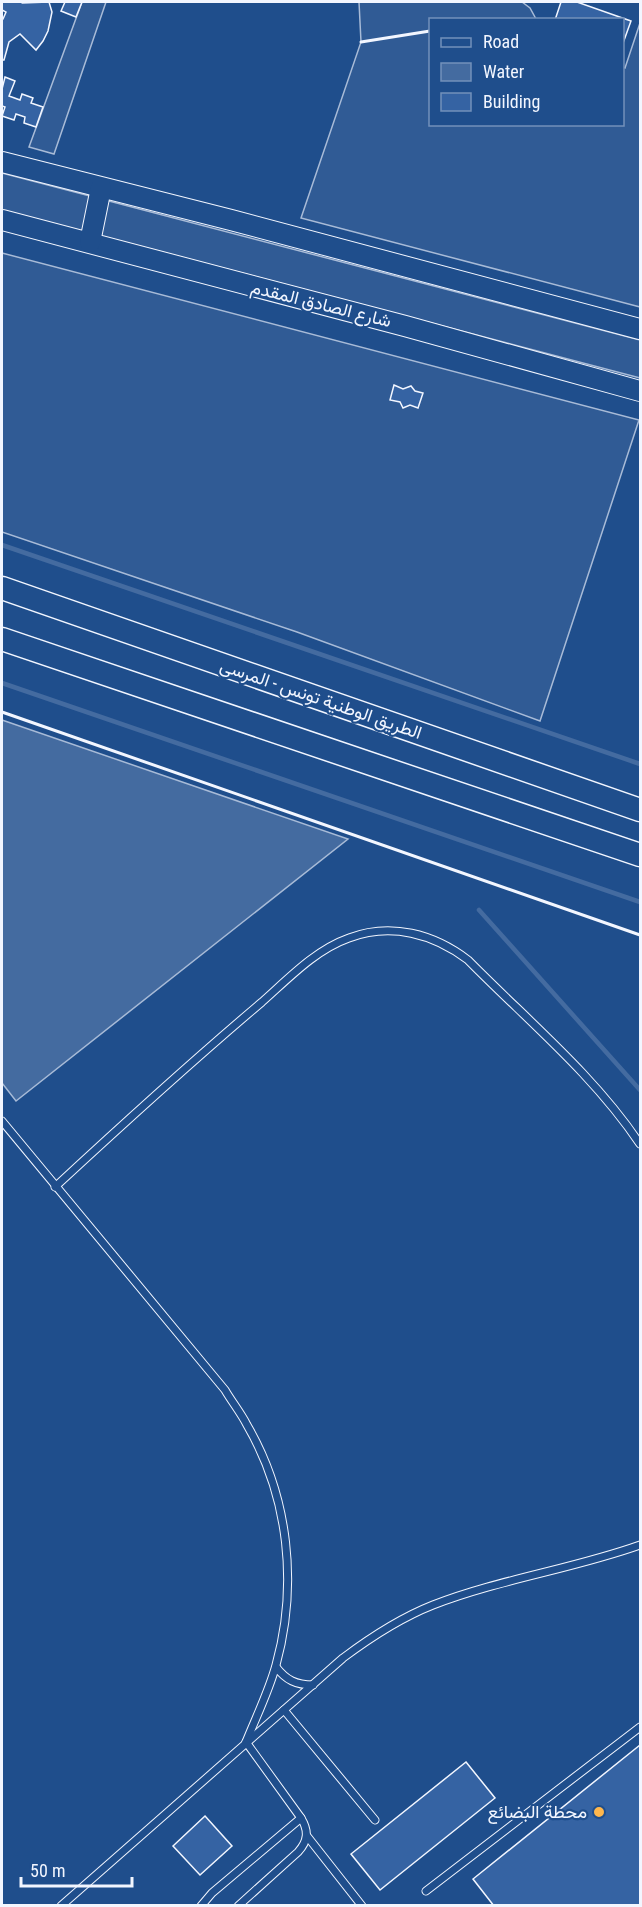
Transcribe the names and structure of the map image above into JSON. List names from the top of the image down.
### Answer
{
  "streets": {
    "highway": ["الطريق الوطنية تونس - المرسى"],
    "main road": ["شارع الصادق المقدم"]
  },
  "places": ["محطة البضائع"],
  "legend": ["Road", "Water", "Building"],
  "scale_bar": "50 m"
}
